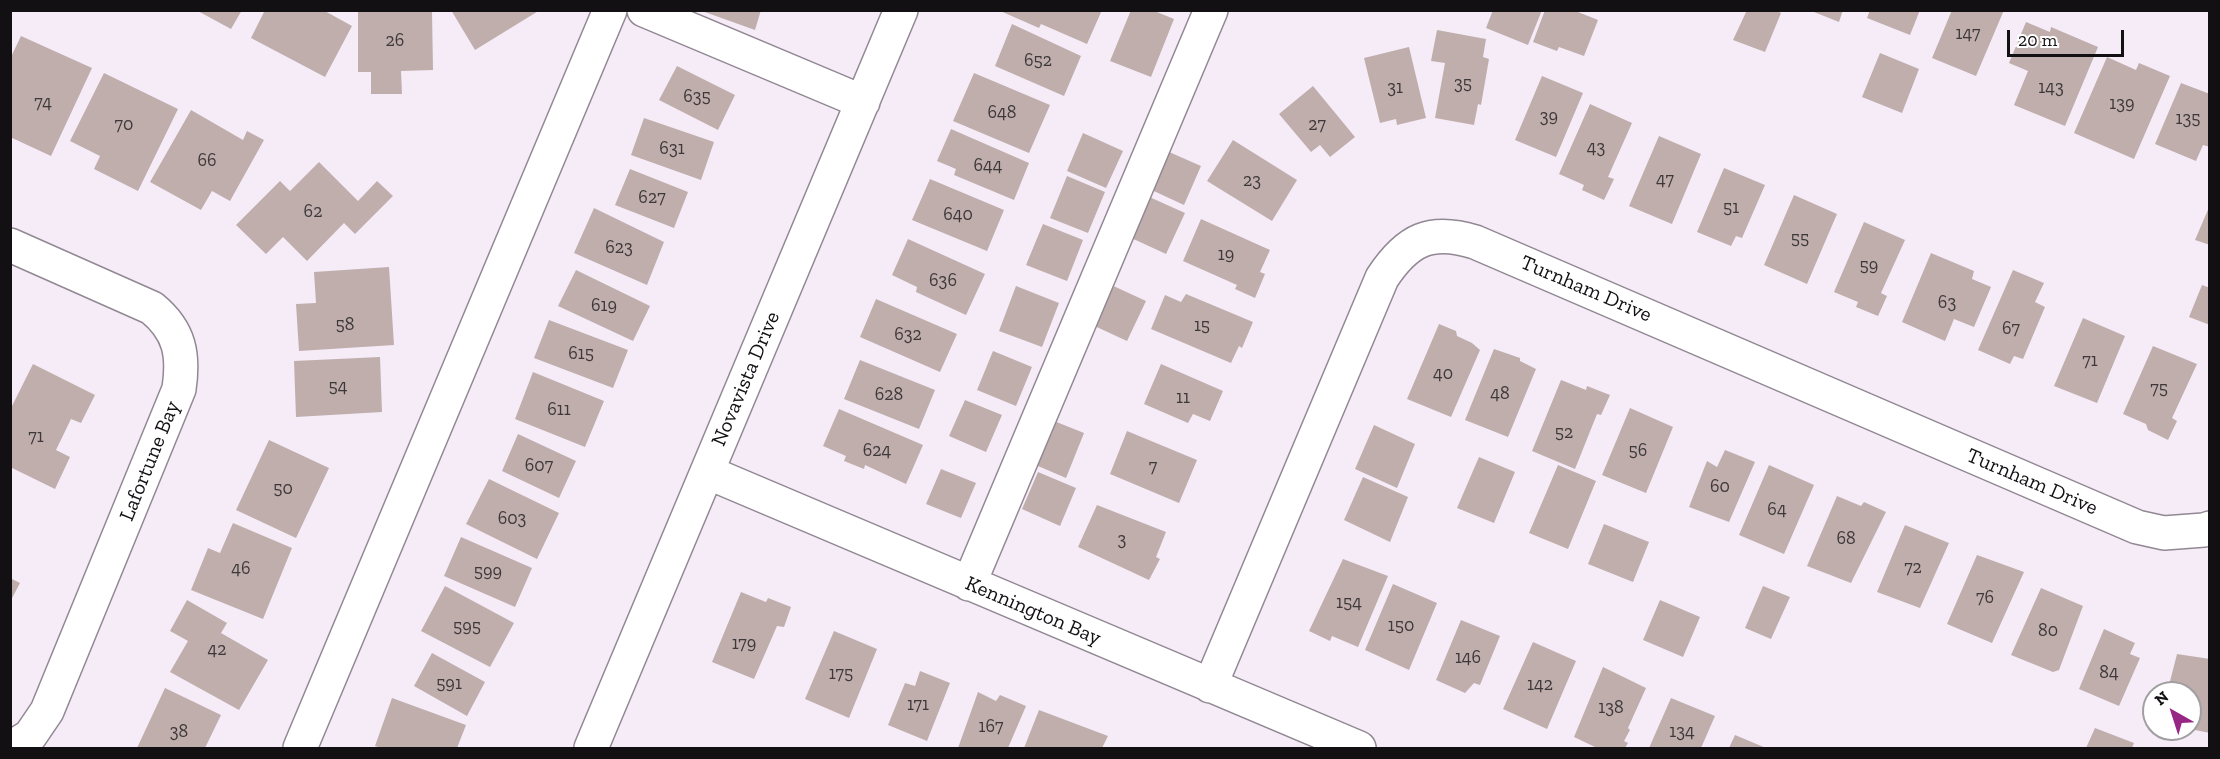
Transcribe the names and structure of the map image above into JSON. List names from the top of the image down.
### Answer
{
  "streets": {
    "street": [
      "Turnham Drive",
      "Novavista Drive",
      "Lafortune Bay",
      "Kennington Bay"
    ]
  },
  "crossings": [
    ["Turnham Drive", "Kennington Bay"],
    ["Novavista Drive", "Kennington Bay"]
  ],
  "house_numbers": [
    "147",
    "26",
    "652",
    "35",
    "31",
    "143",
    "635",
    "74",
    "139",
    "648",
    "39",
    "135",
    "70",
    "27",
    "43",
    "631",
    "66",
    "644",
    "47",
    "23",
    "627",
    "51",
    "62",
    "640",
    "55",
    "623",
    "19",
    "59",
    "636",
    "63",
    "619",
    "58",
    "15",
    "67",
    "632",
    "615",
    "71",
    "40",
    "54",
    "75",
    "48",
    "628",
    "11",
    "611",
    "52",
    "71",
    "624",
    "56",
    "607",
    "7",
    "60",
    "50",
    "64",
    "603",
    "68",
    "3",
    "72",
    "46",
    "599",
    "76",
    "154",
    "150",
    "595",
    "80",
    "179",
    "42",
    "146",
    "84",
    "175",
    "591",
    "142",
    "171",
    "138",
    "167",
    "38",
    "134"
  ],
  "scale_bar": "20 m",
  "north": "top left"
}
